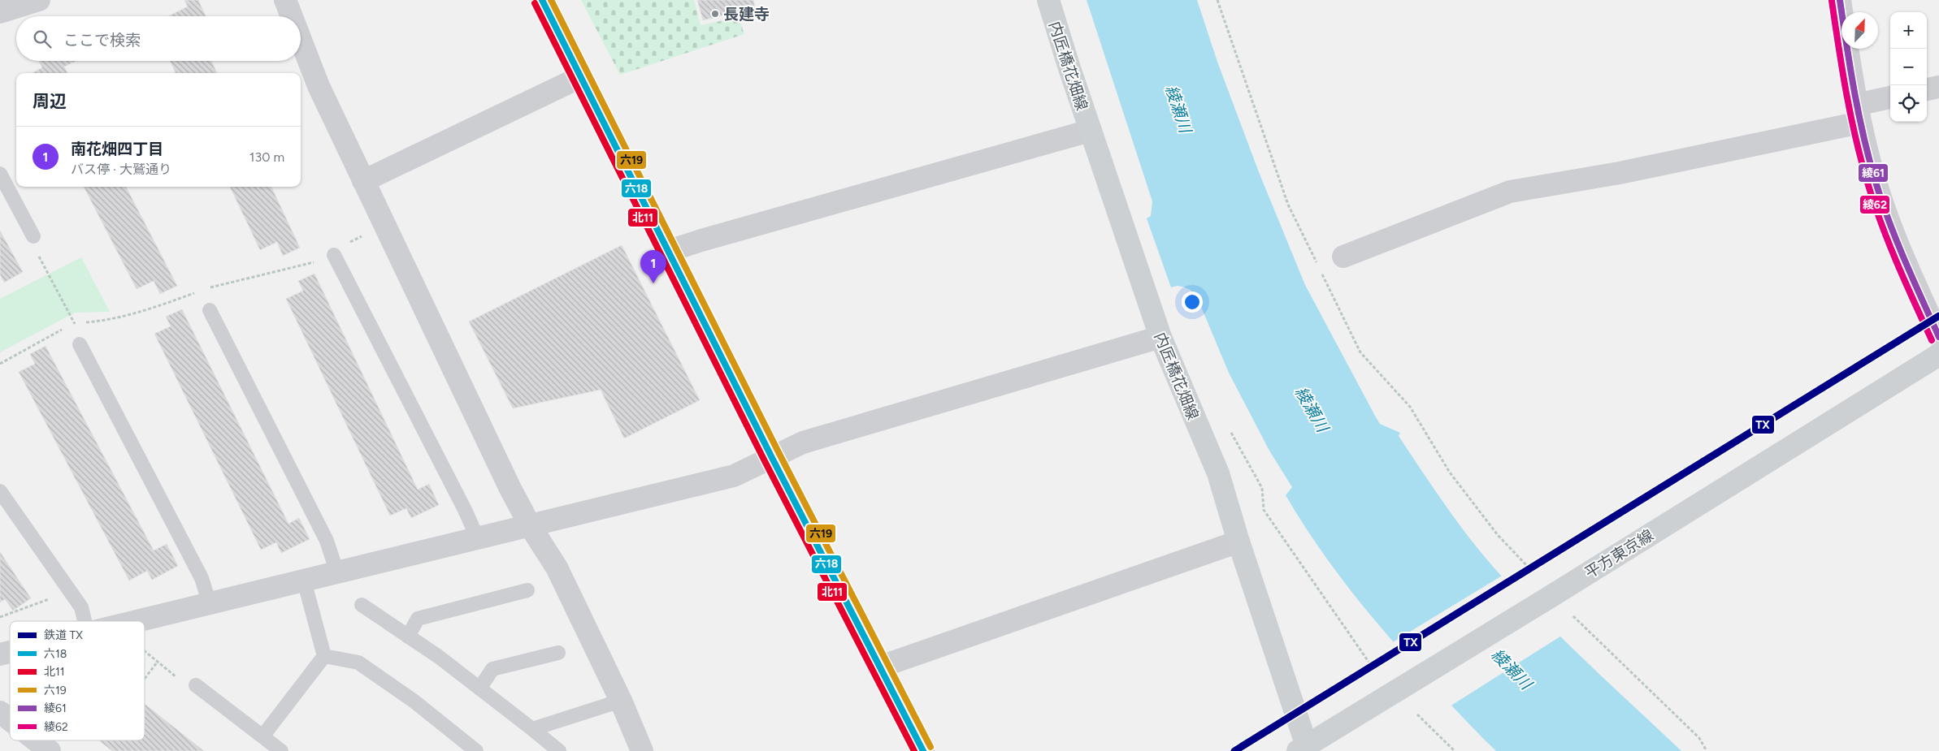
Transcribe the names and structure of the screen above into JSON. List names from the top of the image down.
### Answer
{
  "streets": {
    "main road": ["内匠橋花畑線", "平方東京線"]
  },
  "crossings": [
    ["内匠橋花畑線", "平方東京線"]
  ],
  "water": ["綾瀬川"],
  "places": ["長建寺"],
  "lines": [
    "transit line 六18",
    "transit line 六19",
    "transit line 綾61",
    "transit line 綾62",
    "transit line 北11",
    "rail line TX"
  ],
  "legend": [
    "鉄道 TX",
    "六18",
    "北11",
    "六19",
    "綾61",
    "綾62"
  ],
  "north": "top right",
  "page": {
    "map_buttons": ["+", "−"],
    "search": "ここで検索",
    "heading": "周辺",
    "list": [
      {
        "mark": "1",
        "name": "南花畑四丁目",
        "note": "バス停 · 大鷲通り",
        "value": "130 m"
      }
    ],
    "pins": "1"
  }
}
